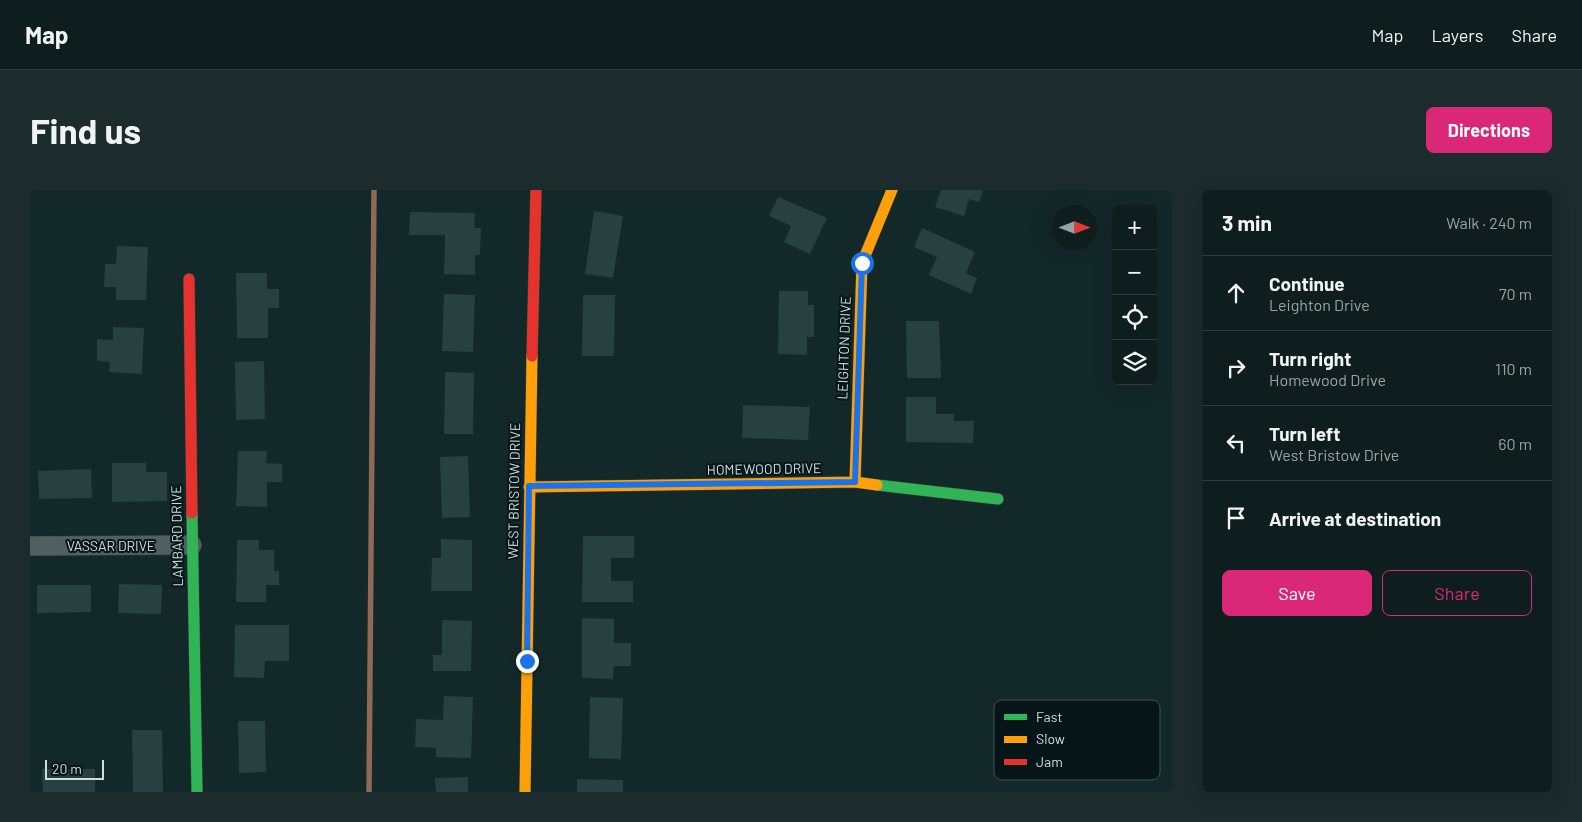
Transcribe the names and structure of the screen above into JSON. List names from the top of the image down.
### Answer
{
  "streets": {
    "street": [
      "LEIGHTON DRIVE",
      "HOMEWOOD DRIVE",
      "WEST BRISTOW DRIVE",
      "LAMBARD DRIVE",
      "VASSAR DRIVE"
    ]
  },
  "crossings": [
    ["LEIGHTON DRIVE", "HOMEWOOD DRIVE"],
    ["HOMEWOOD DRIVE", "WEST BRISTOW DRIVE"],
    ["LAMBARD DRIVE", "VASSAR DRIVE"]
  ],
  "legend": ["Fast", "Slow", "Jam"],
  "scale_bar": "20 m",
  "north": "right",
  "page": {
    "header": "Map",
    "nav": ["Map", "Layers", "Share"],
    "buttons": [
      "Directions",
      ["Save", "Share"]
    ],
    "title": "Find us",
    "heading": ["3 min", "Walk · 240 m"],
    "map_buttons": ["+", "−"],
    "list": [
      ["Continue", "Leighton Drive", "70 m"],
      ["Turn right", "Homewood Drive", "110 m"],
      ["Turn left", "West Bristow Drive", "60 m"],
      "Arrive at destination"
    ],
    "scale": "20 m"
  }
}
